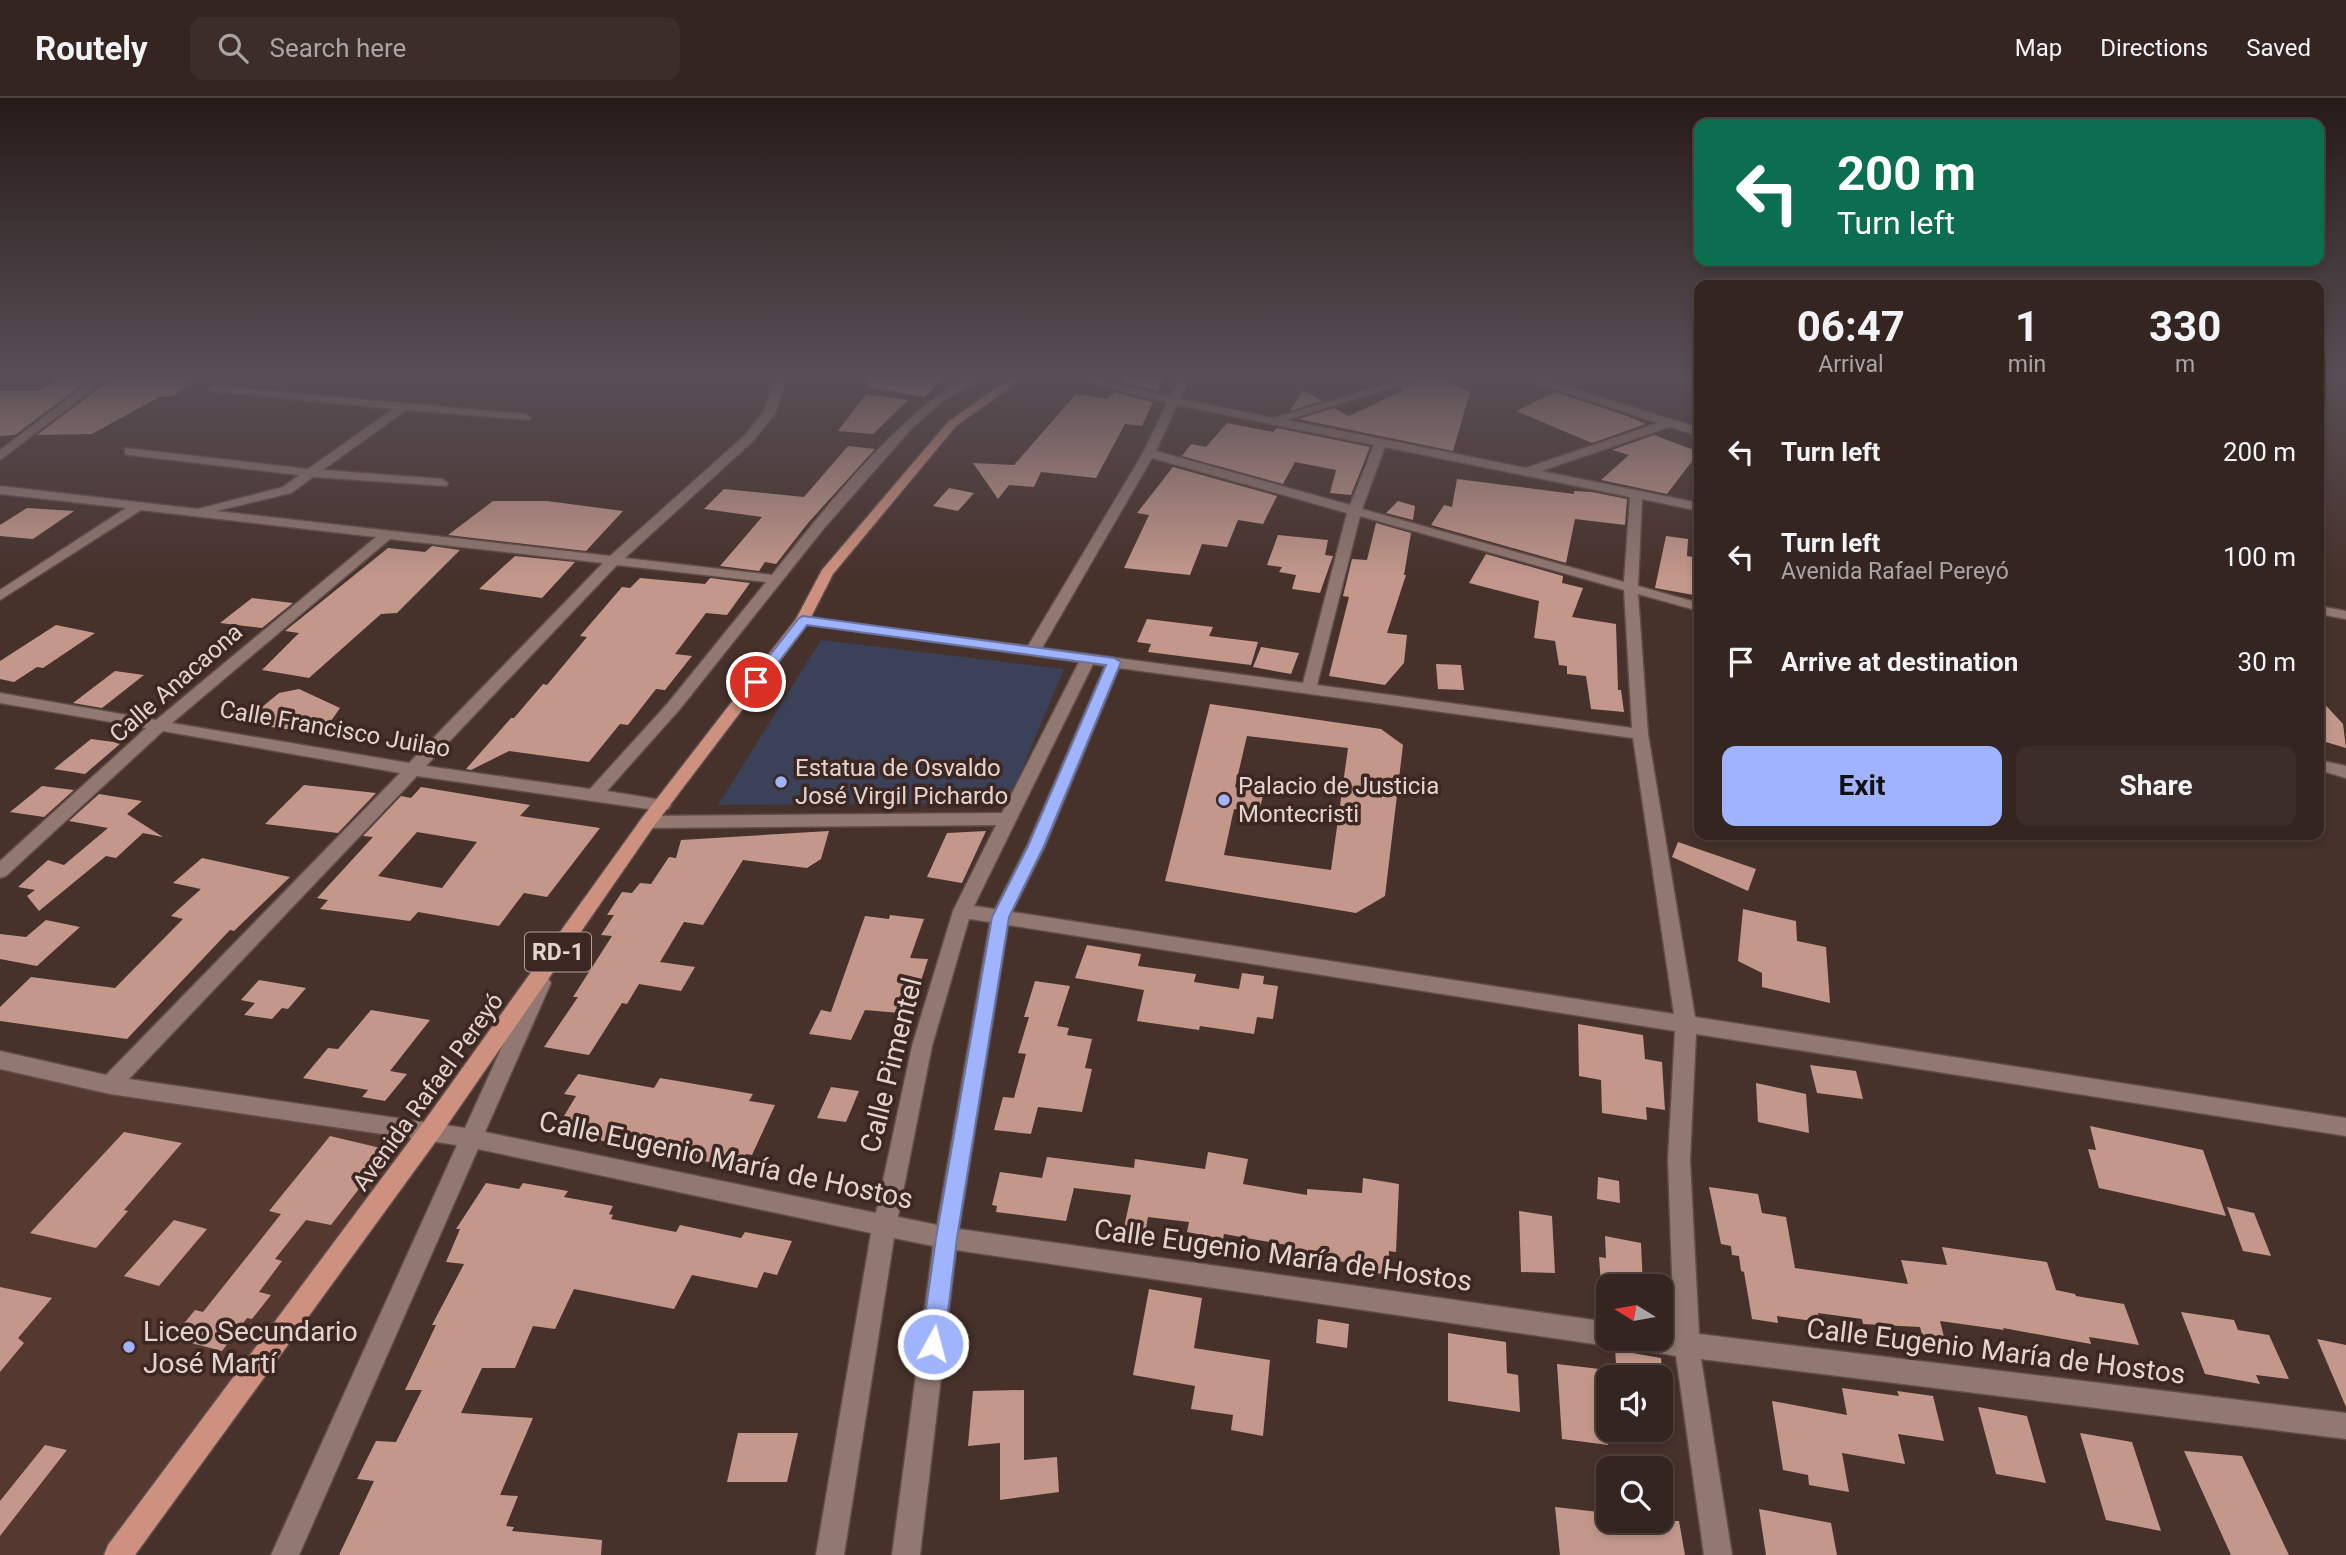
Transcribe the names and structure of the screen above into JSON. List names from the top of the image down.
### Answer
{
  "streets": {
    "main road": ["RD-1", "Avenida Rafael Pereyó"],
    "street": [
      "Calle Anacaona",
      "Calle Francisco Juilao",
      "Calle Pimentel",
      "Calle Eugenio María de Hostos"
    ]
  },
  "crossings": [
    ["Calle Anacaona", "Calle Francisco Juilao"],
    ["Calle Francisco Juilao", "Avenida Rafael Pereyó"],
    ["Calle Pimentel", "Calle Eugenio María de Hostos"],
    ["Avenida Rafael Pereyó", "Calle Eugenio María de Hostos"]
  ],
  "places": ["Estatua de Osvaldo José Virgil Pichardo", "Palacio de Justicia Montecristi", "Liceo Secundario José Martí"],
  "north": "left",
  "page": {
    "header": "Routely",
    "search": "Search here",
    "nav": ["Map", "Directions", "Saved"],
    "turn": ["200 m", "Turn left"],
    "eta": [
      "06:47",
      "Arrival",
      "1",
      "min",
      "330",
      "m"
    ],
    "list": [
      {
        "name": "Turn left",
        "value": "200 m"
      },
      {
        "name": "Turn left",
        "note": "Avenida Rafael Pereyó",
        "value": "100 m"
      },
      {
        "name": "Arrive at destination",
        "value": "30 m"
      }
    ],
    "buttons": ["Exit", "Share"]
  }
}
